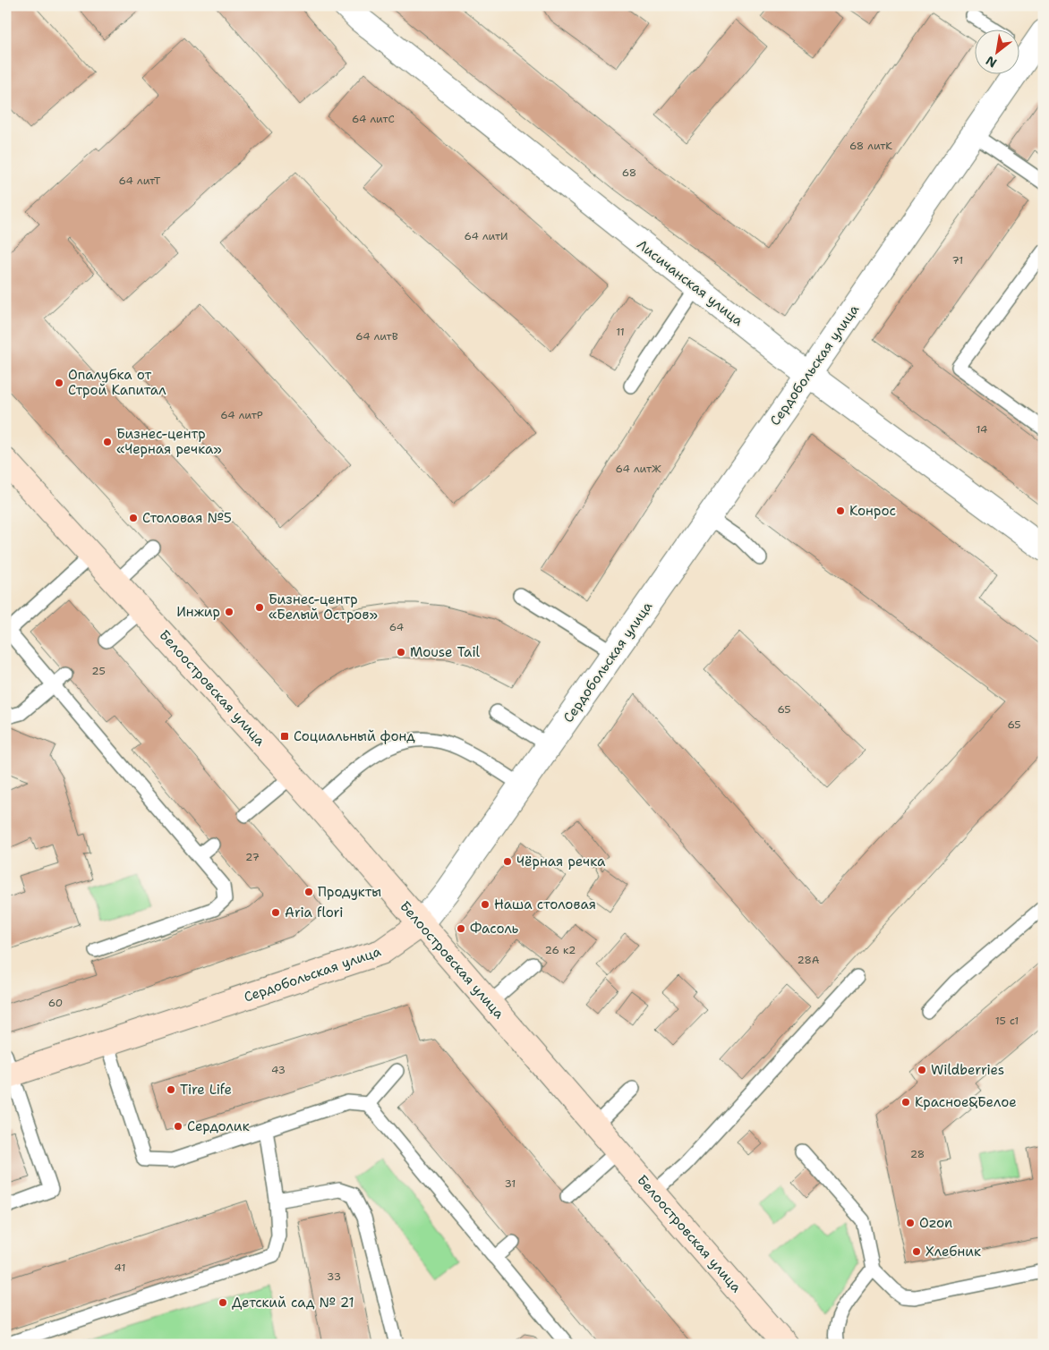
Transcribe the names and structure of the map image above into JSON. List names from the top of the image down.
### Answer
{
  "streets": {
    "main road": ["Сердобольская улица", "Белоостровская улица"],
    "street": ["Лисичанская улица"]
  },
  "crossings": [
    ["Лисичанская улица", "Сердобольская улица"],
    ["Сердобольская улица", "Белоостровская улица"]
  ],
  "places": {
    "other": [
      "Опалубка от Строй Капитал",
      "Бизнес-центр «Черная речка»",
      "Конрос",
      "Столовая №5",
      "Бизнес-центр «Белый Остров»",
      "Инжир",
      "Mouse Tail",
      "Чёрная речка",
      "Продукты",
      "Наша столовая",
      "Аria flori",
      "Фасоль",
      "Wildberries",
      "Tire Life",
      "Красное&Белое",
      "Сердолик",
      "Ozon",
      "Хлебник",
      "Детский сад № 21"
    ],
    "transit": ["Социальный фонд"]
  },
  "house_numbers": [
    "64 литС",
    "68 литК",
    "68",
    "64 литТ",
    "64 литИ",
    "71",
    "11",
    "64 литВ",
    "64 литР",
    "14",
    "64 литЖ",
    "64",
    "25",
    "65",
    "65",
    "27",
    "26 к2",
    "28А",
    "60",
    "15 с1",
    "43",
    "28",
    "31",
    "41",
    "33"
  ],
  "north": "bottom left"
}
